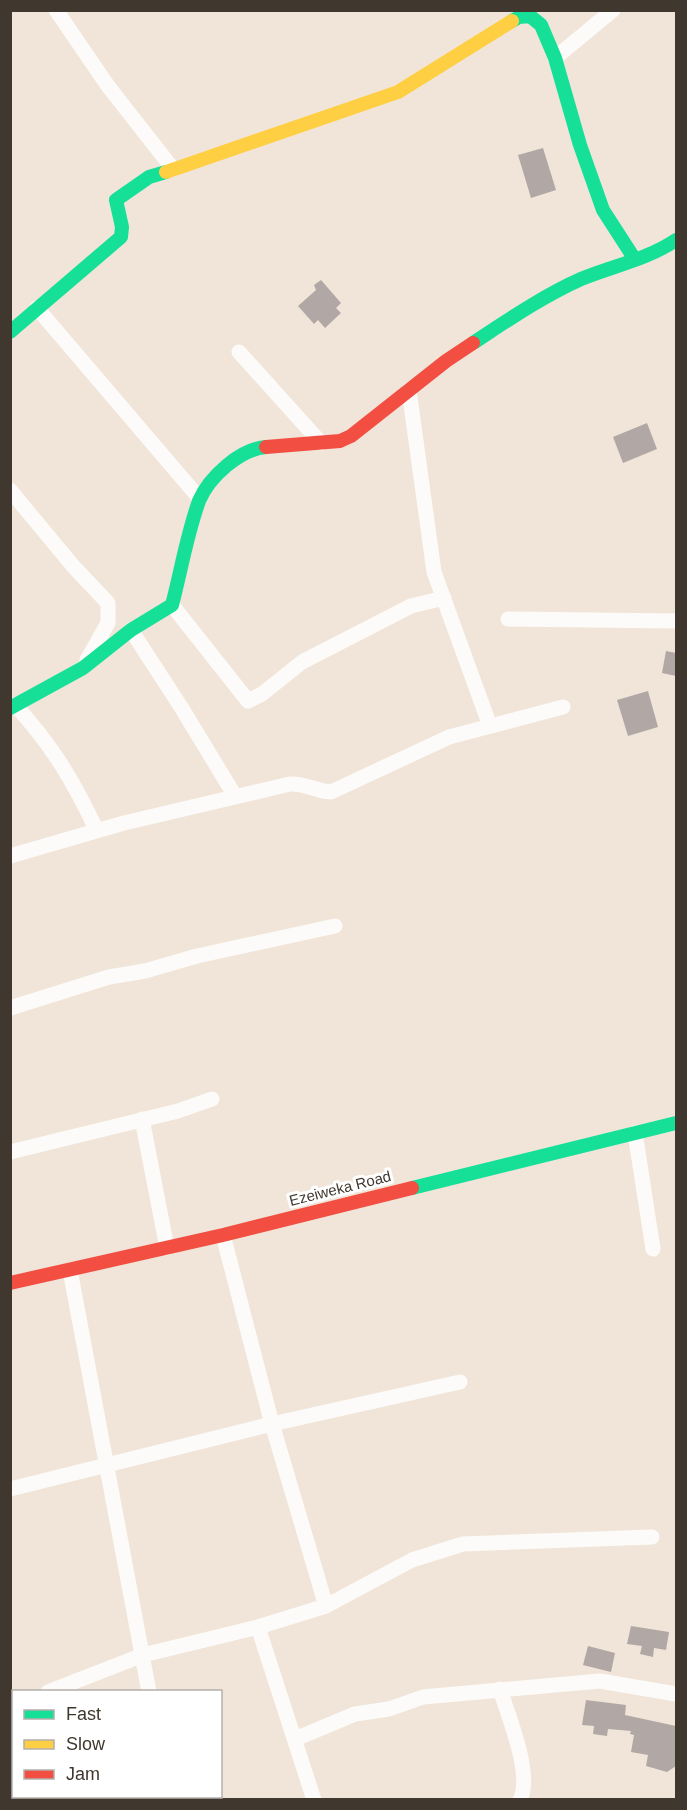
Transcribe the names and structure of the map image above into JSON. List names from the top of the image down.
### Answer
{
  "streets": {
    "street": ["Ezeiweka Road"]
  },
  "legend": ["Fast", "Slow", "Jam"]
}
